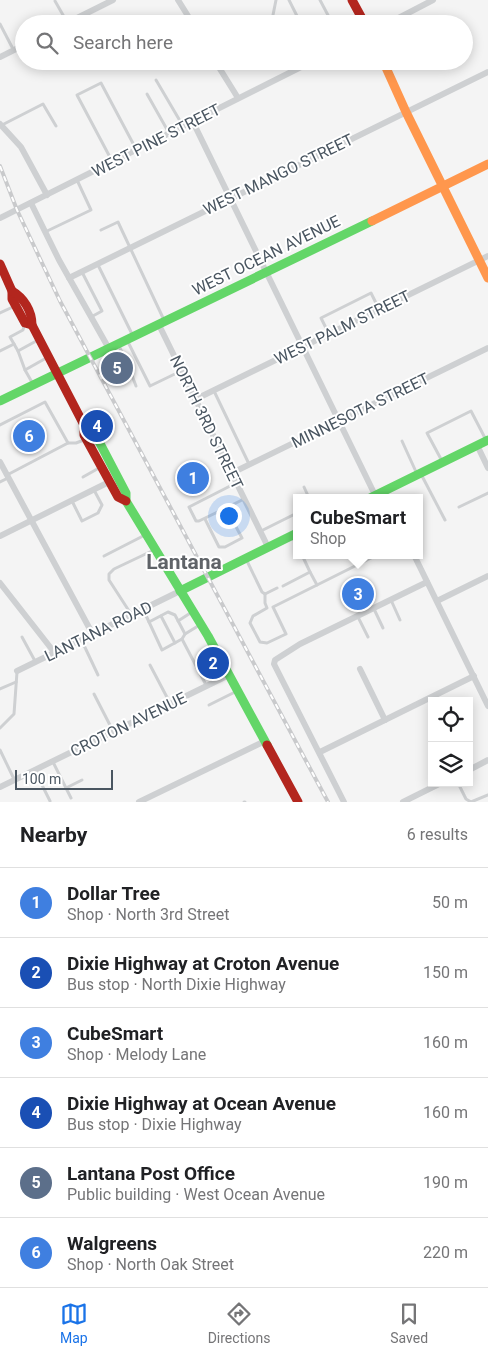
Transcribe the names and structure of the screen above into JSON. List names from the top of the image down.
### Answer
{
  "streets": {
    "main road": ["WEST OCEAN AVENUE"],
    "street": [
      "WEST PINE STREET",
      "WEST MANGO STREET",
      "WEST PALM STREET",
      "MINNESOTA STREET",
      "NORTH 3RD STREET",
      "LANTANA ROAD",
      "CROTON AVENUE"
    ]
  },
  "crossings": [
    ["WEST OCEAN AVENUE", "NORTH 3RD STREET"],
    ["WEST PALM STREET", "NORTH 3RD STREET"],
    ["MINNESOTA STREET", "NORTH 3RD STREET"]
  ],
  "districts": ["Lantana"],
  "scale_bar": "100 m",
  "page": {
    "search": "Search here",
    "pins": [
      "5",
      "4",
      "6",
      "1",
      "3",
      "2"
    ],
    "popup": ["CubeSmart", "Shop"],
    "scale": "100 m",
    "heading": ["Nearby", "6 results"],
    "list": [
      {
        "mark": "1",
        "name": "Dollar Tree",
        "note": "Shop · North 3rd Street",
        "value": "50 m"
      },
      {
        "mark": "2",
        "name": "Dixie Highway at Croton Avenue",
        "note": "Bus stop · North Dixie Highway",
        "value": "150 m"
      },
      {
        "mark": "3",
        "name": "CubeSmart",
        "note": "Shop · Melody Lane",
        "value": "160 m"
      },
      {
        "mark": "4",
        "name": "Dixie Highway at Ocean Avenue",
        "note": "Bus stop · Dixie Highway",
        "value": "160 m"
      },
      {
        "mark": "5",
        "name": "Lantana Post Office",
        "note": "Public building · West Ocean Avenue",
        "value": "190 m"
      },
      {
        "mark": "6",
        "name": "Walgreens",
        "note": "Shop · North Oak Street",
        "value": "220 m"
      }
    ],
    "nav": ["Map", "Directions", "Saved"]
  }
}
